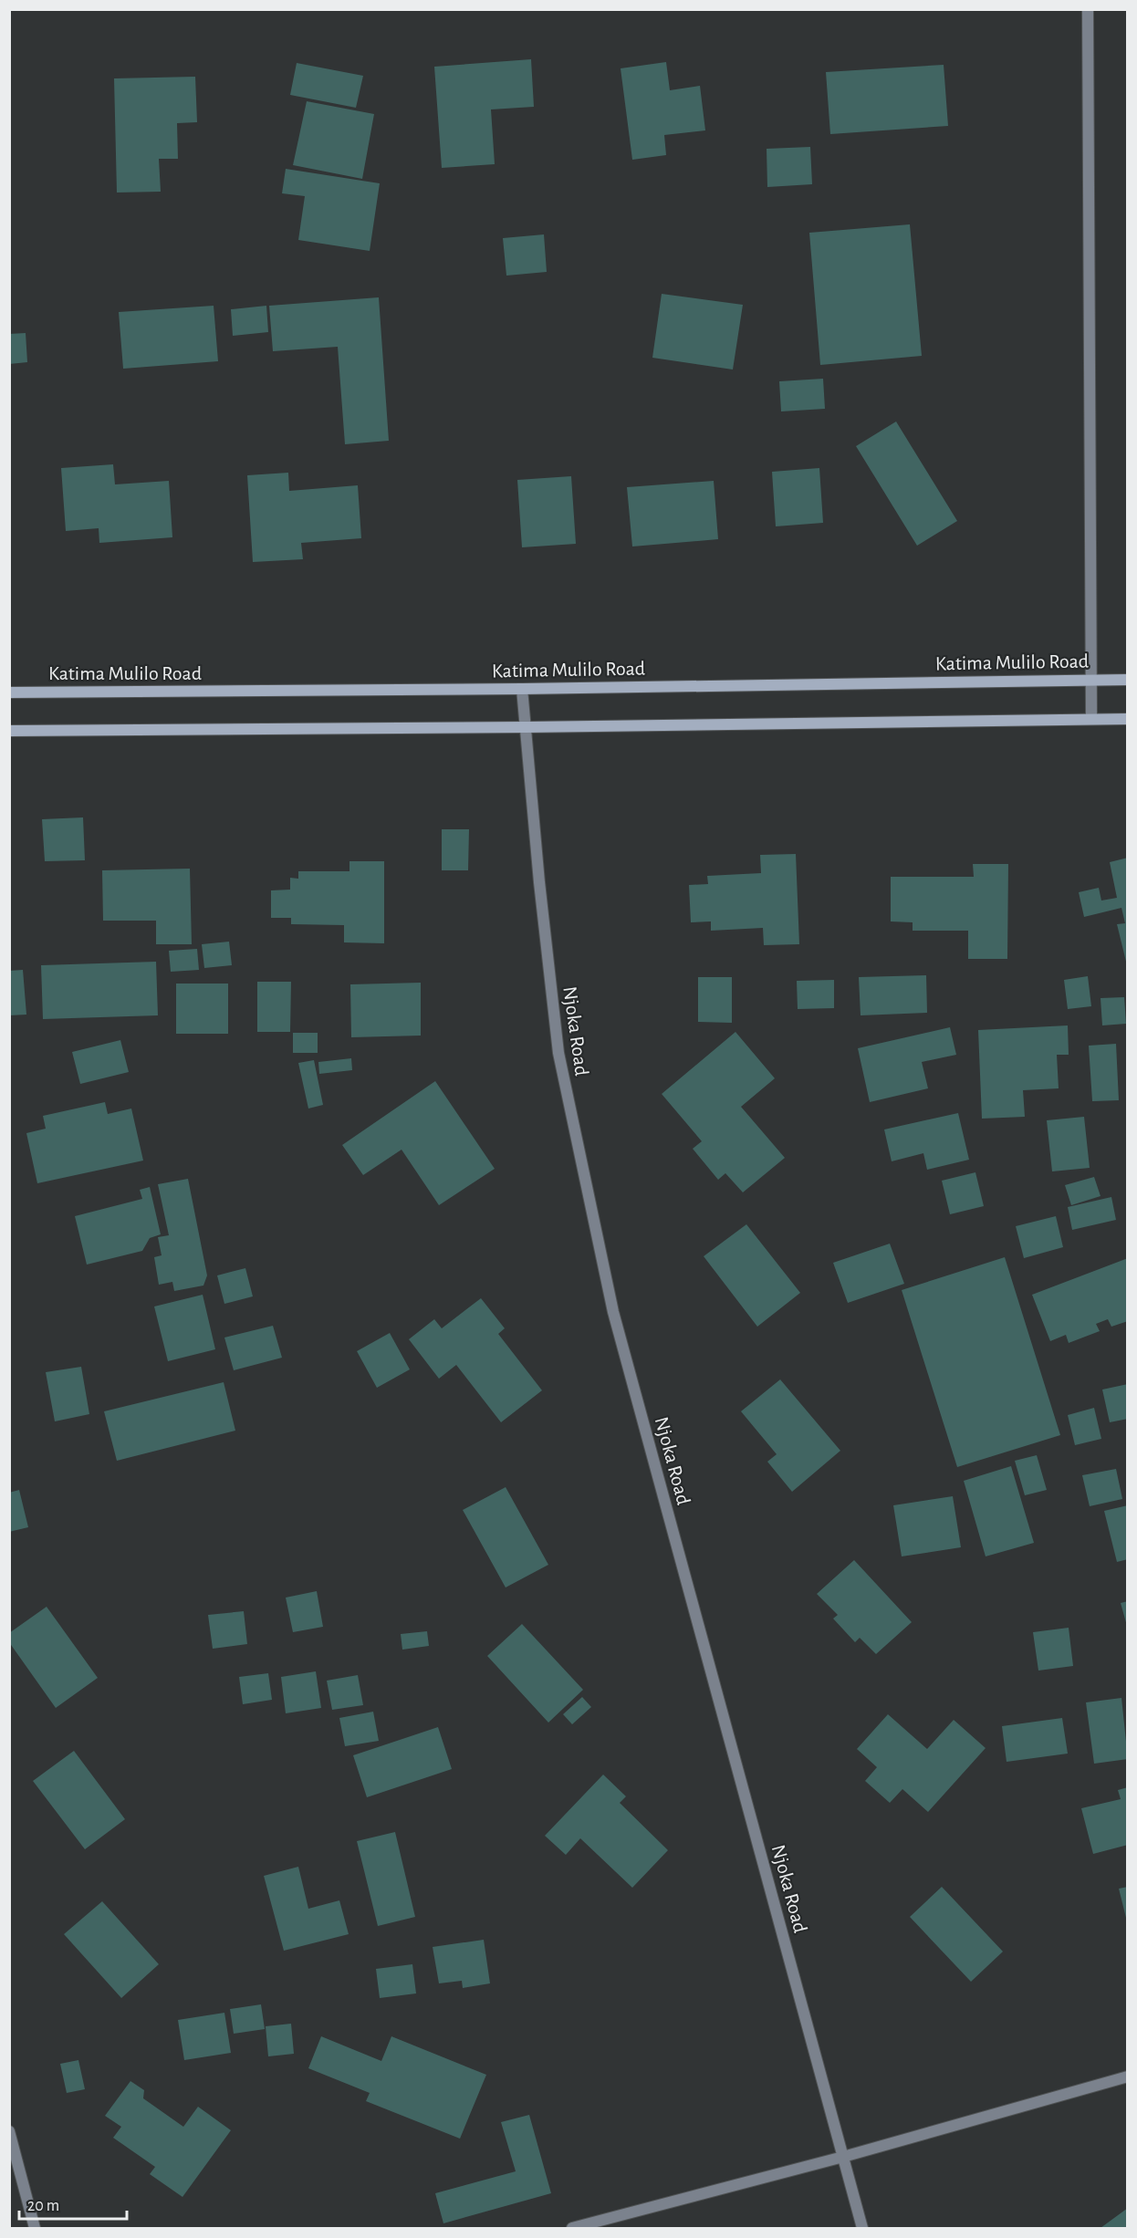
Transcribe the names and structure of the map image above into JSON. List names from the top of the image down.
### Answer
{
  "streets": {
    "main road": ["Katima Mulilo Road"],
    "street": ["Njoka Road"]
  },
  "crossings": [
    ["Katima Mulilo Road", "Njoka Road"]
  ],
  "scale_bar": "20 m"
}
